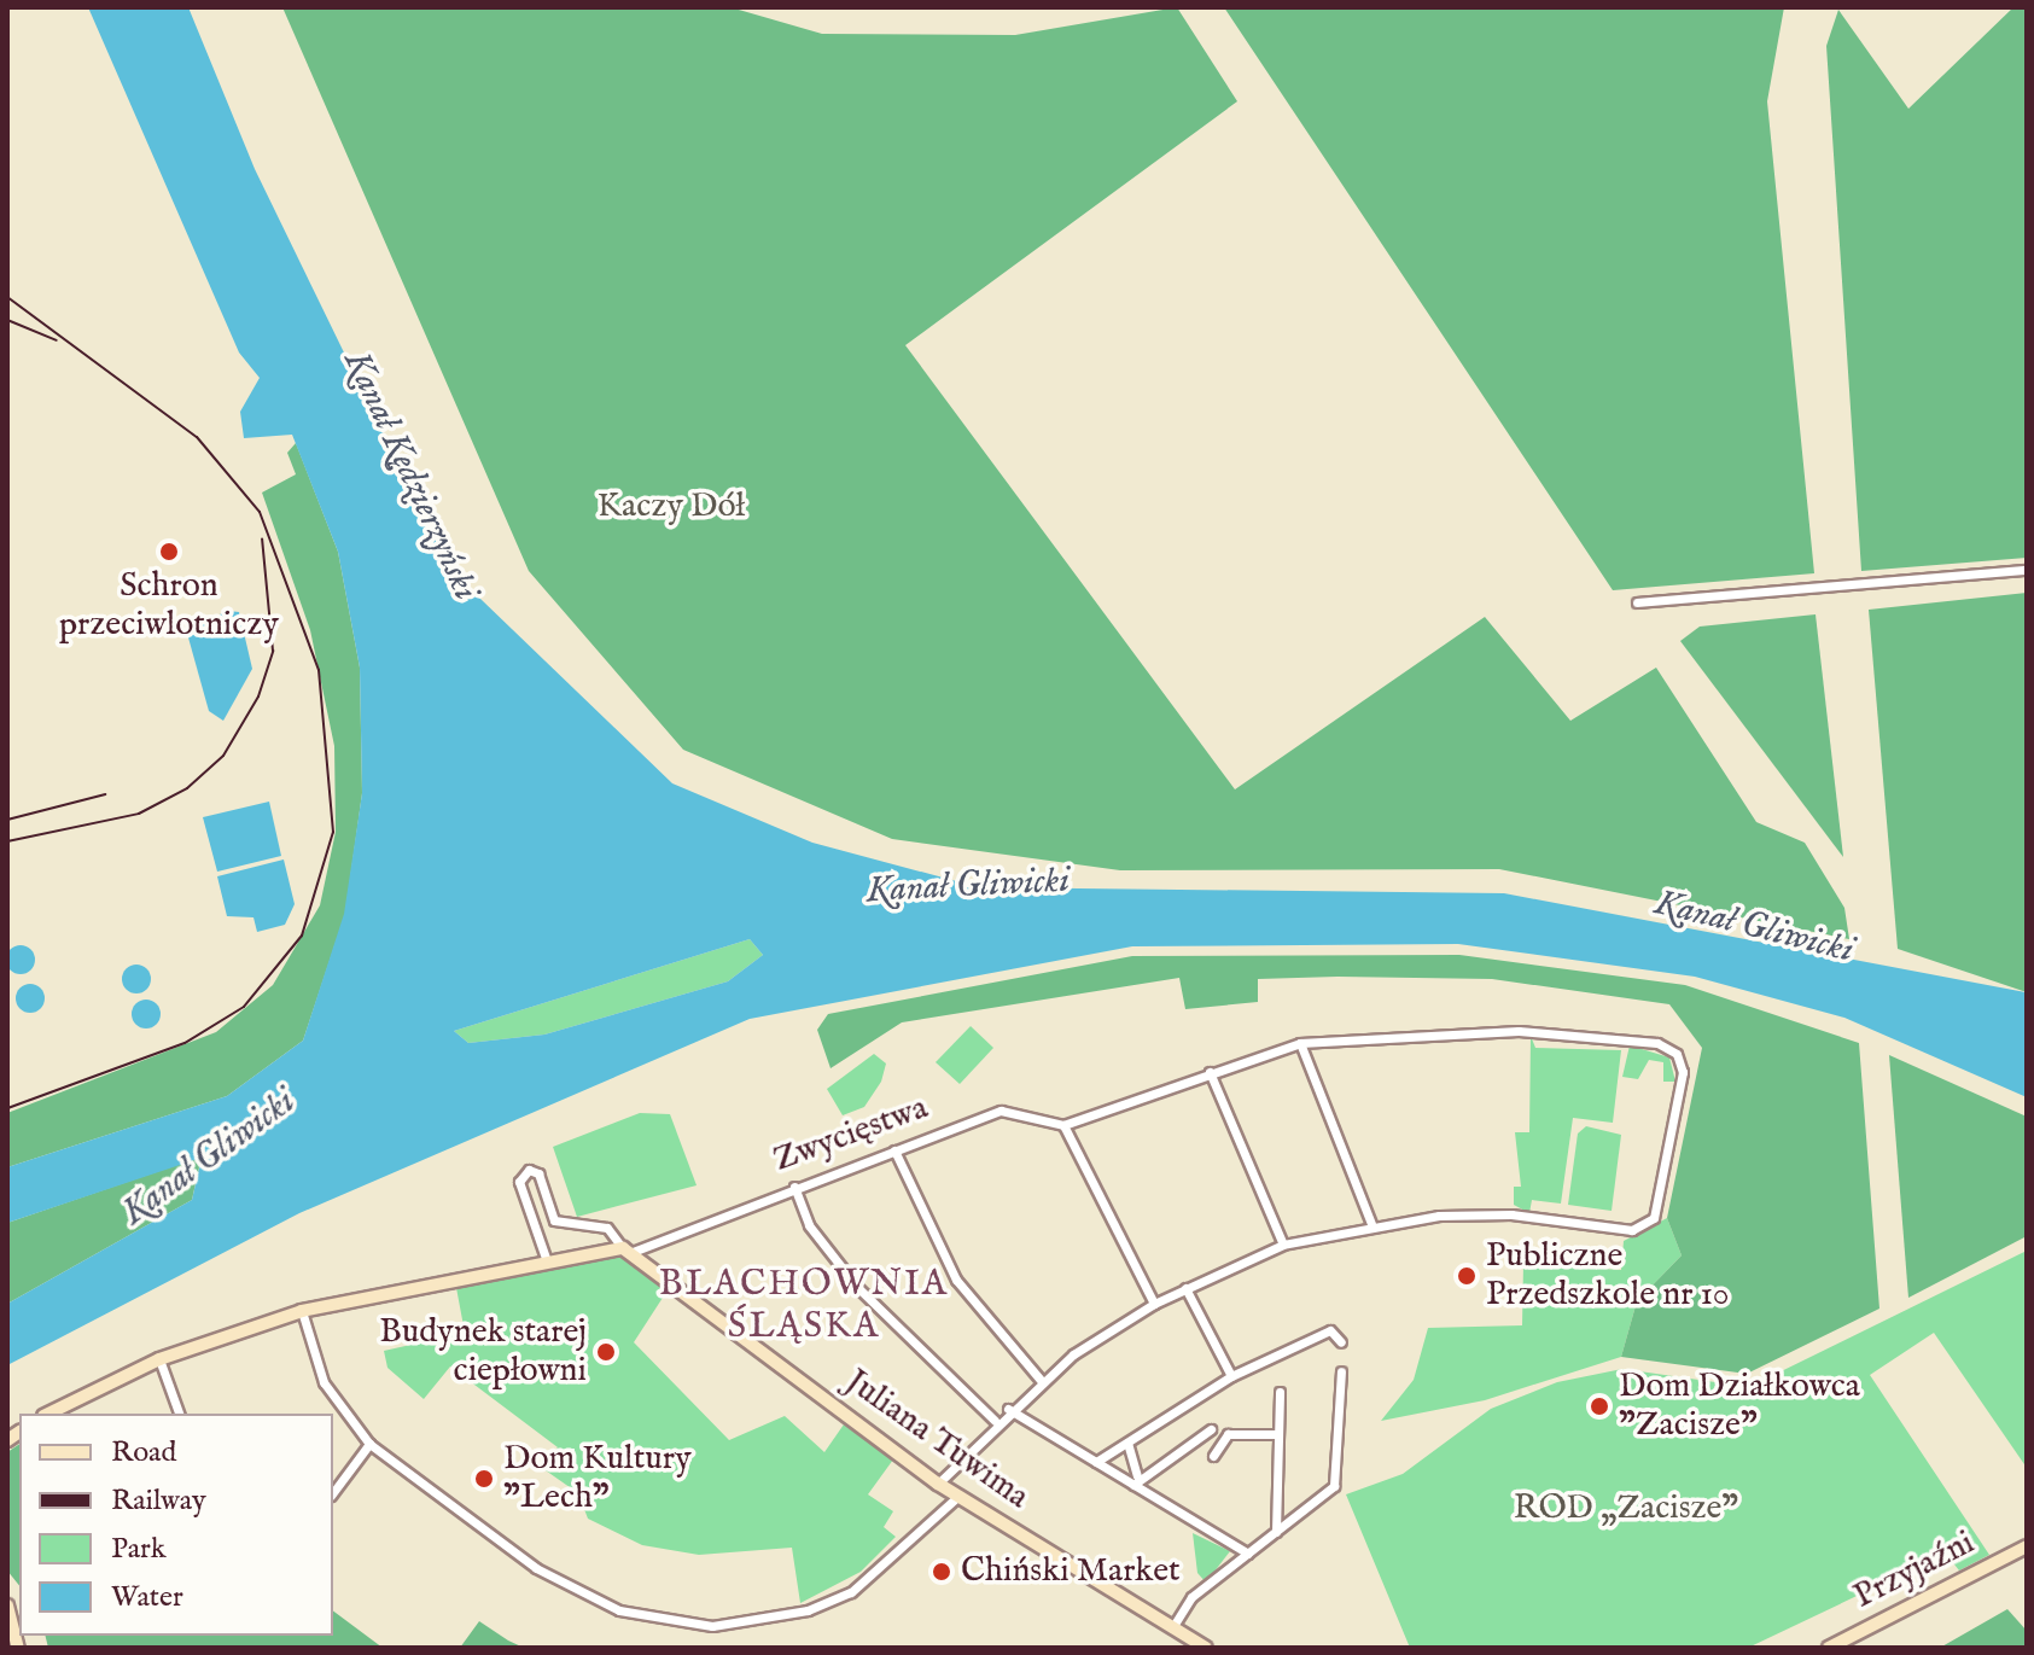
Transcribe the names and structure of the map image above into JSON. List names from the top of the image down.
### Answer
{
  "streets": {
    "street": ["Zwycięstwa", "Juliana Tuwima", "Przyjaźni"]
  },
  "crossings": [
    ["Zwycięstwa", "Juliana Tuwima"]
  ],
  "districts": ["BLACHOWNIA ŚLĄSKA"],
  "water": ["Kanał Kędzierzyński", "Kanał Gliwicki"],
  "parks": ["Kaczy Dół", "ROD „Zacisze”"],
  "places": [
    "Schron przeciwlotniczy",
    "Publiczne Przedszkole nr 10",
    "Budynek starej ciepłowni",
    "Dom Działkowca \"Zacisze\"",
    "Dom Kultury \"Lech\"",
    "Chiński Market"
  ],
  "legend": [
    "Road",
    "Railway",
    "Park",
    "Water"
  ]
}
